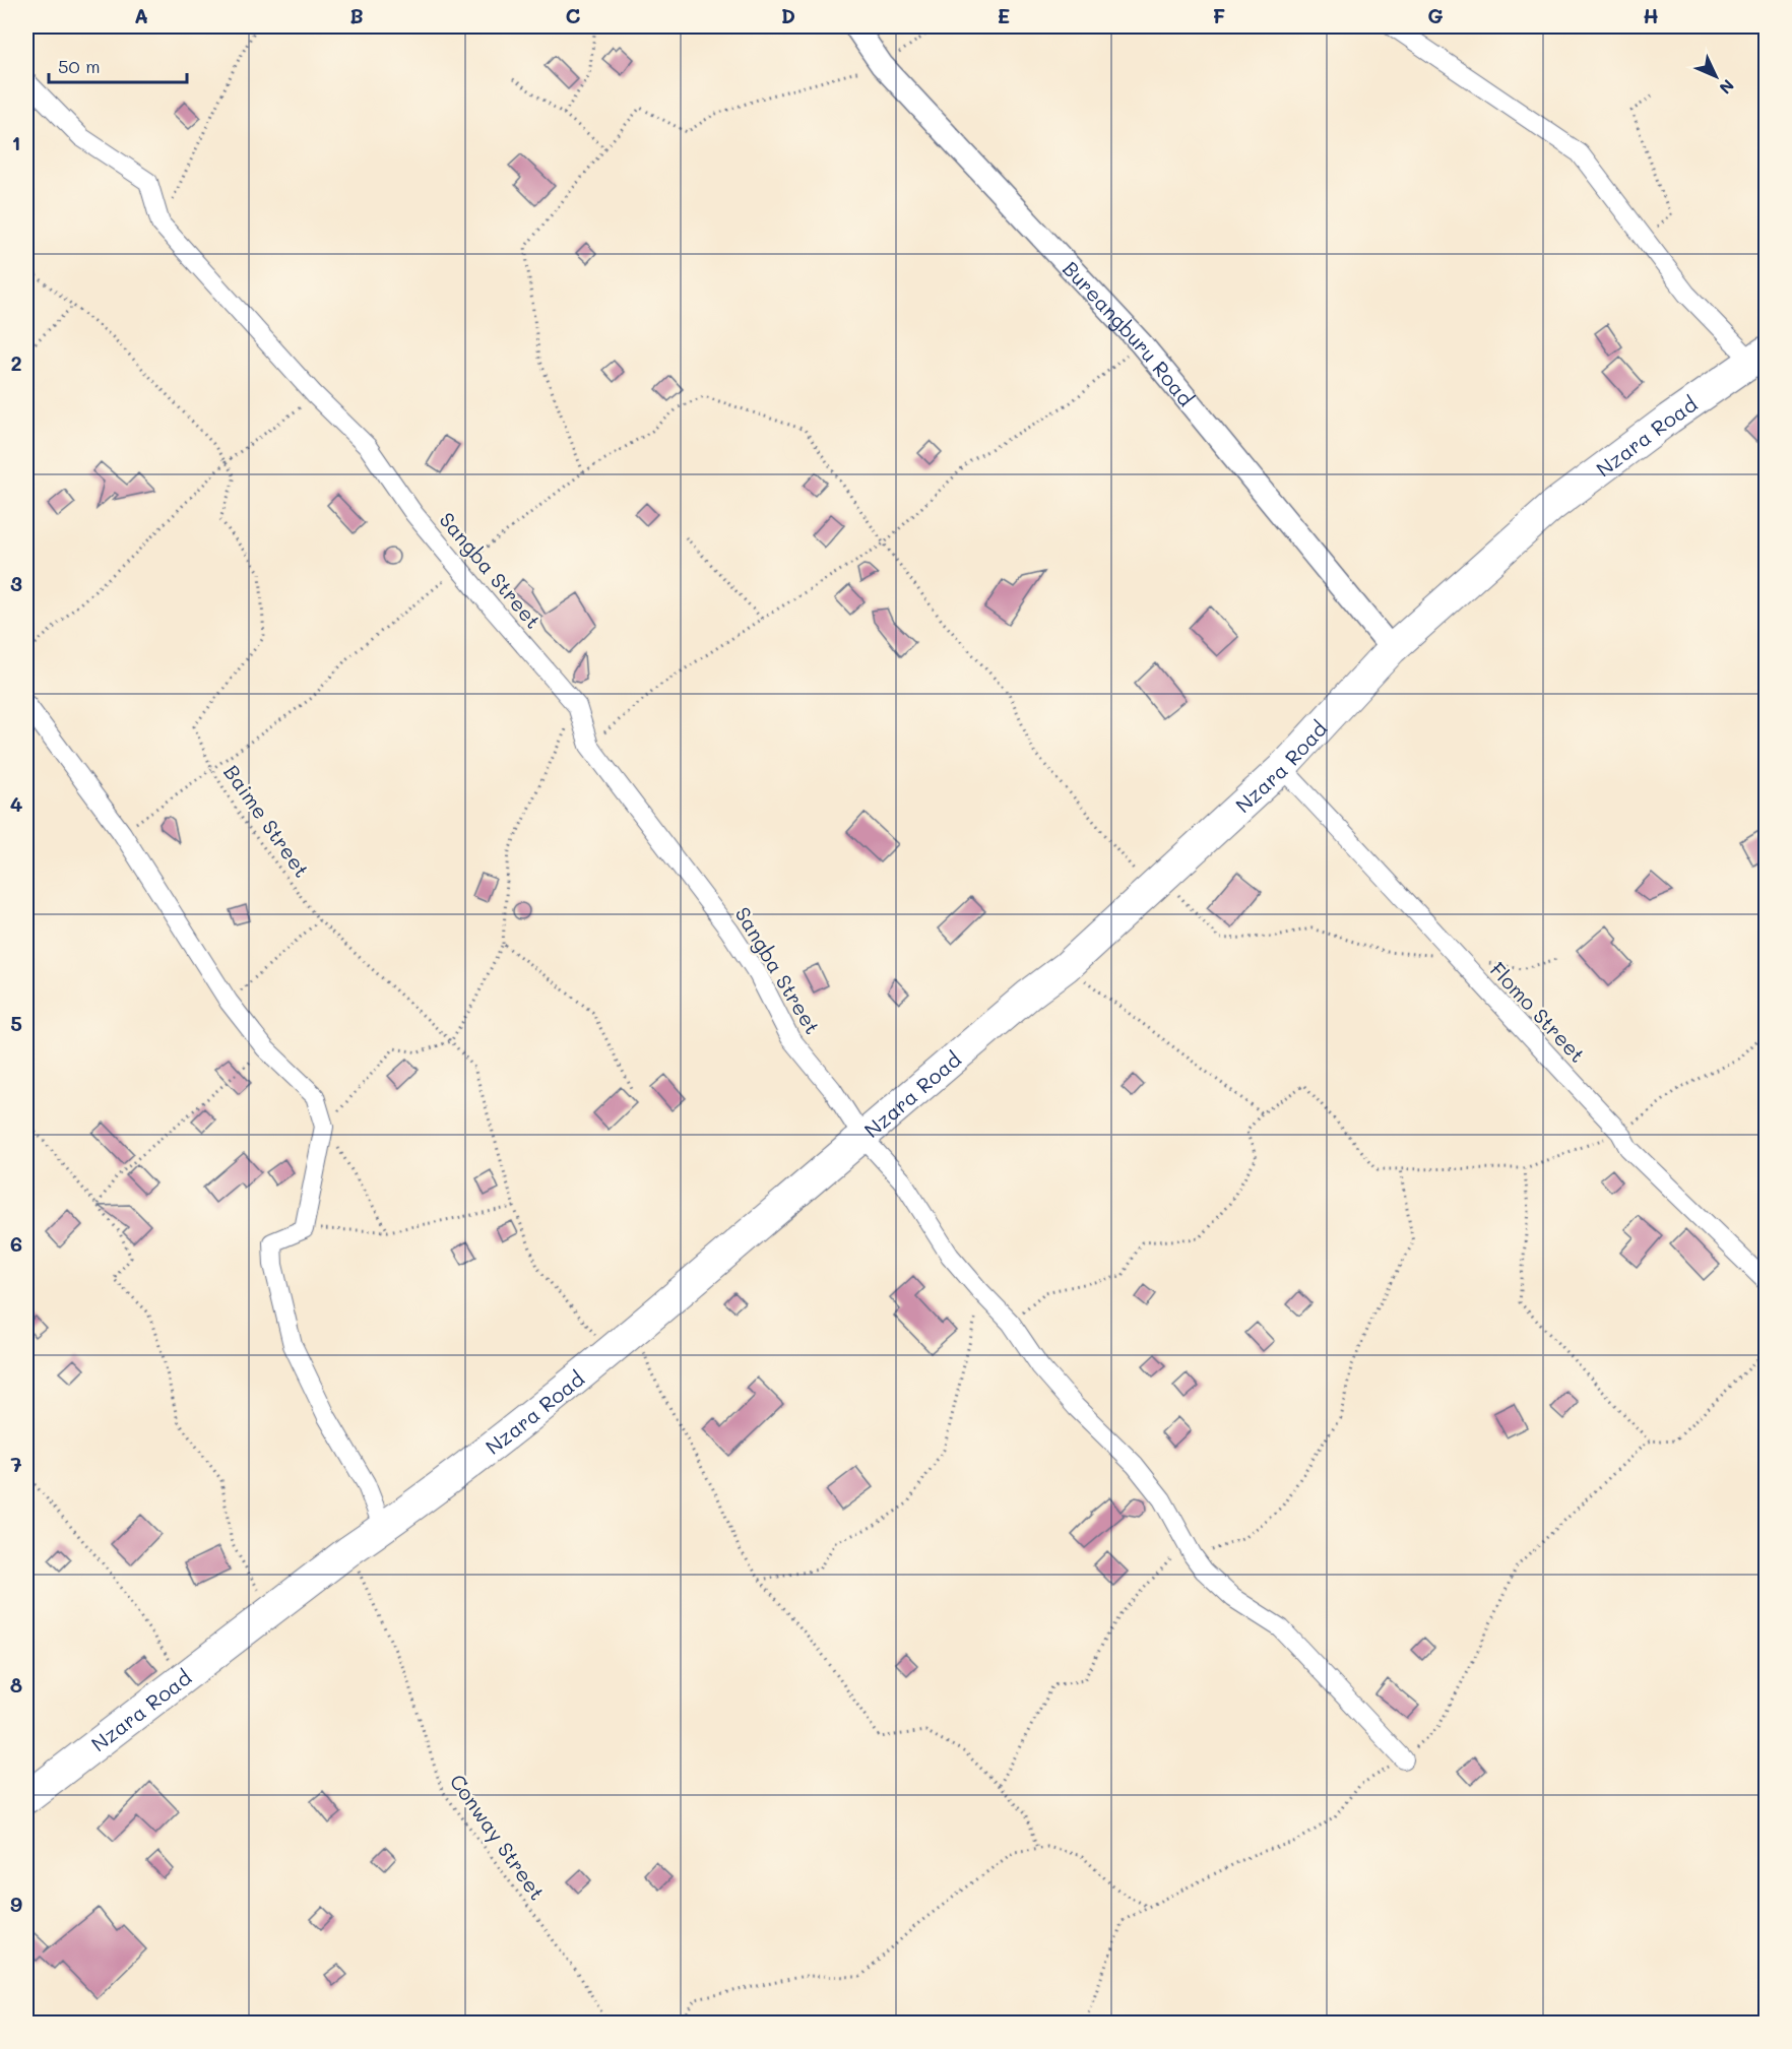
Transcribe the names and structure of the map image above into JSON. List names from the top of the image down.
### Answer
{
  "streets": {
    "main road": ["Nzara Road"],
    "street": ["Bureangburu Road", "Sangba Street", "Flomo Street"],
    "path": ["Baime Street", "Conway Street"]
  },
  "crossings": [
    ["Bureangburu Road", "Nzara Road"],
    ["Nzara Road", "Sangba Street"],
    ["Nzara Road", "Baime Street"],
    ["Nzara Road", "Flomo Street"],
    ["Nzara Road", "Conway Street"]
  ],
  "scale_bar": "50 m",
  "north": "bottom right",
  "grid": {
    "columns": [
      "A",
      "B",
      "C",
      "D",
      "E",
      "F",
      "G",
      "H"
    ],
    "rows": [
      "1",
      "2",
      "3",
      "4",
      "5",
      "6",
      "7",
      "8",
      "9"
    ]
  }
}
